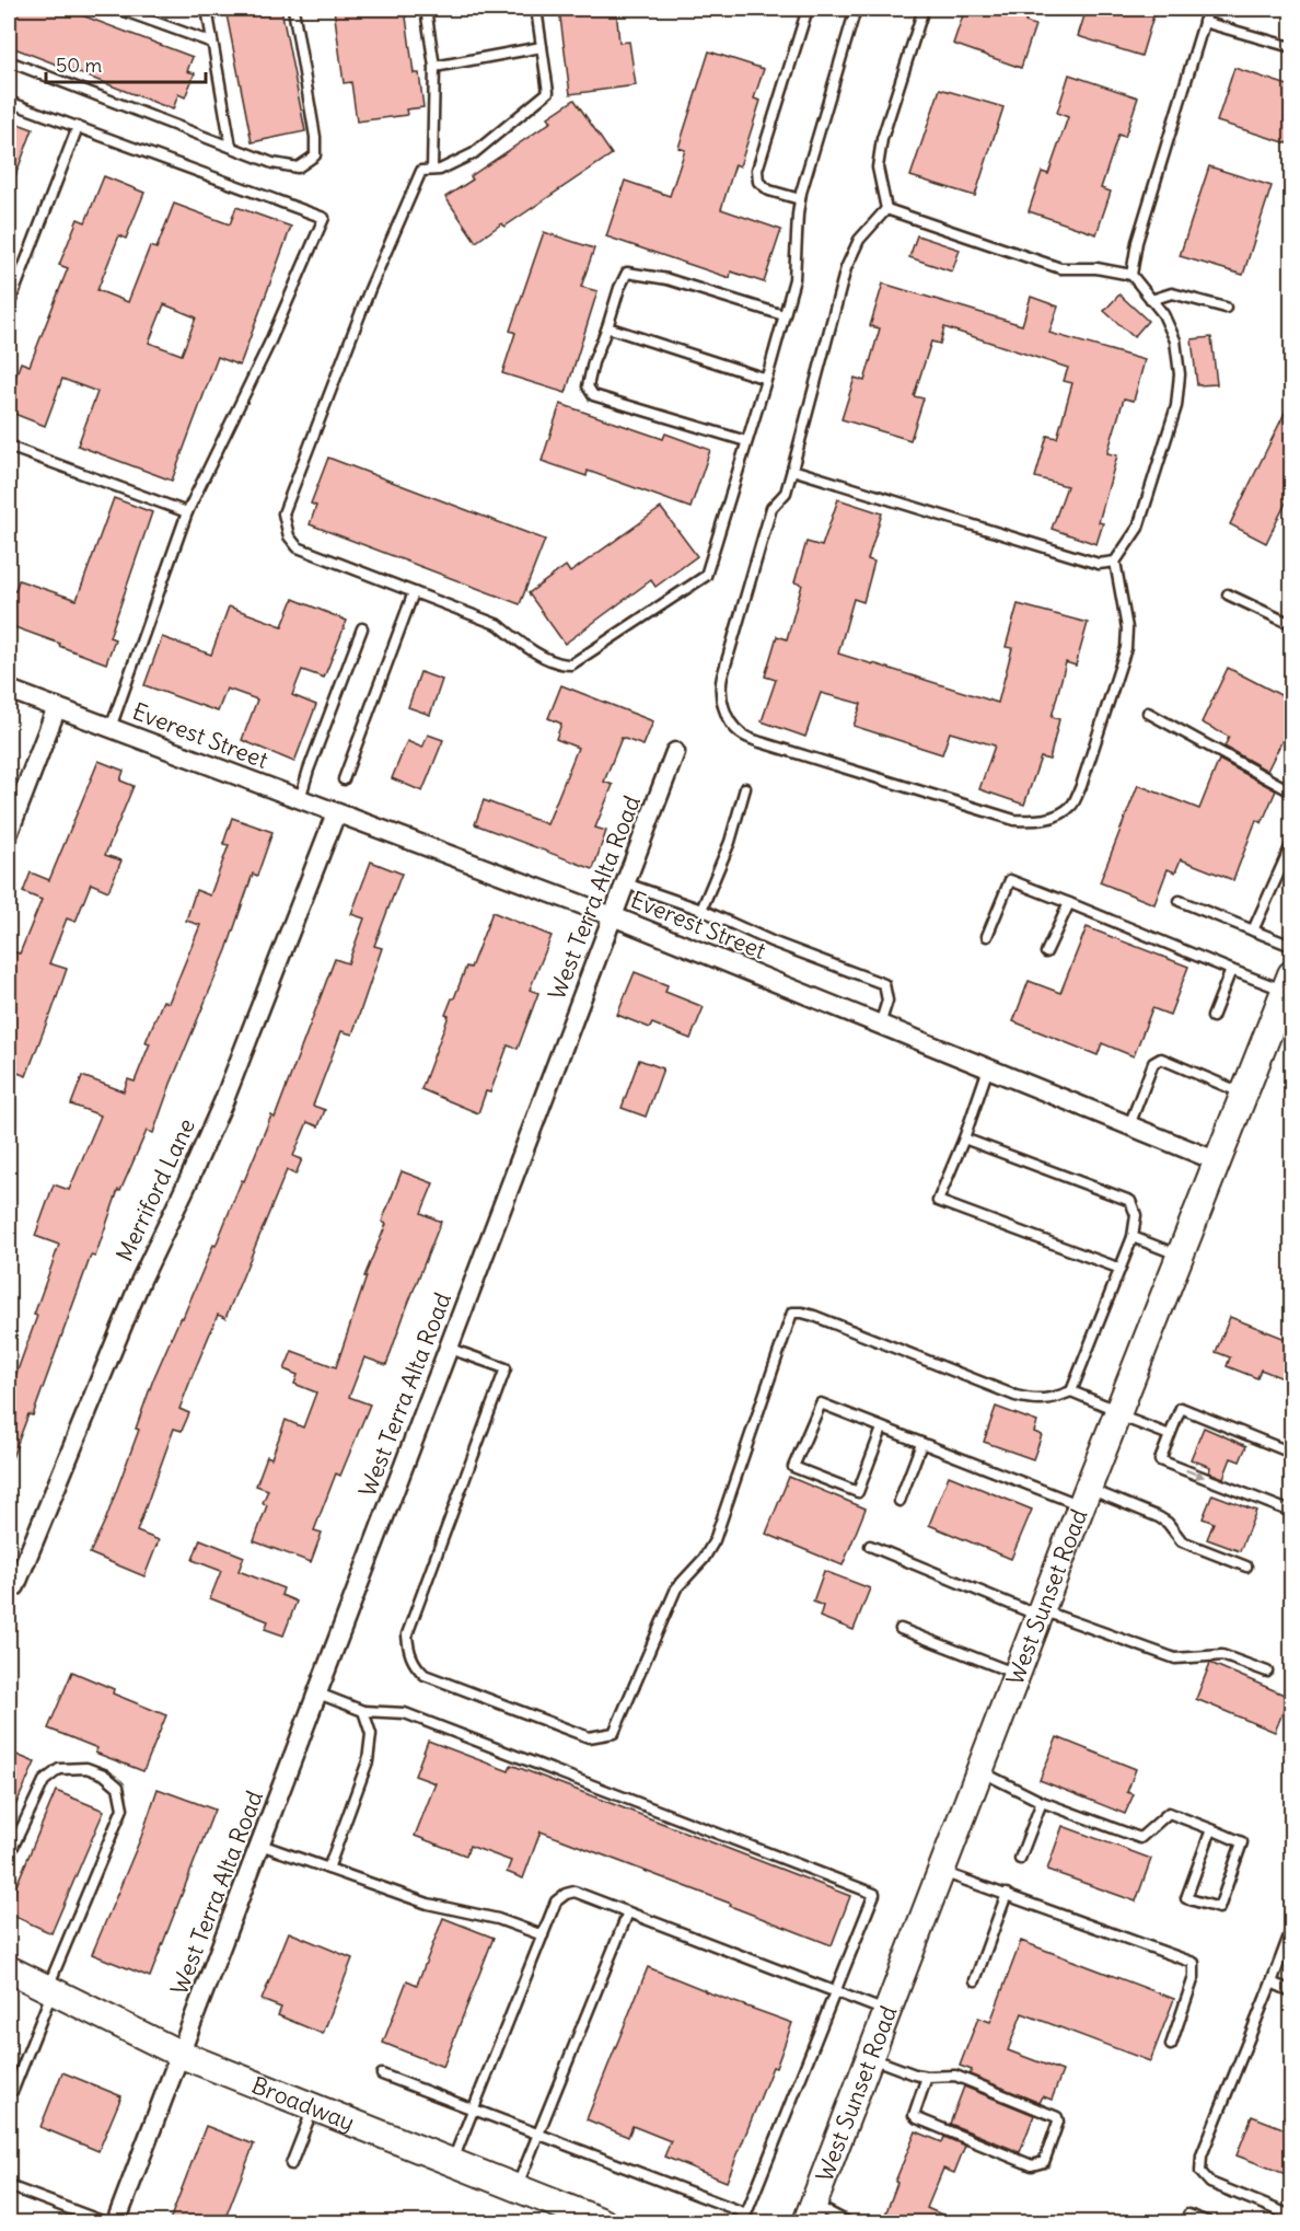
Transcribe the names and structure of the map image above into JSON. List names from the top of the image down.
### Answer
{
  "streets": {
    "main road": ["West Sunset Road", "Broadway"],
    "street": ["Everest Street", "West Terra Alta Road", "Merriford Lane"]
  },
  "crossings": [
    ["Everest Street", "West Terra Alta Road"],
    ["Everest Street", "Merriford Lane"],
    ["Everest Street", "West Sunset Road"],
    ["West Terra Alta Road", "Broadway"]
  ],
  "scale_bar": "50 m"
}
